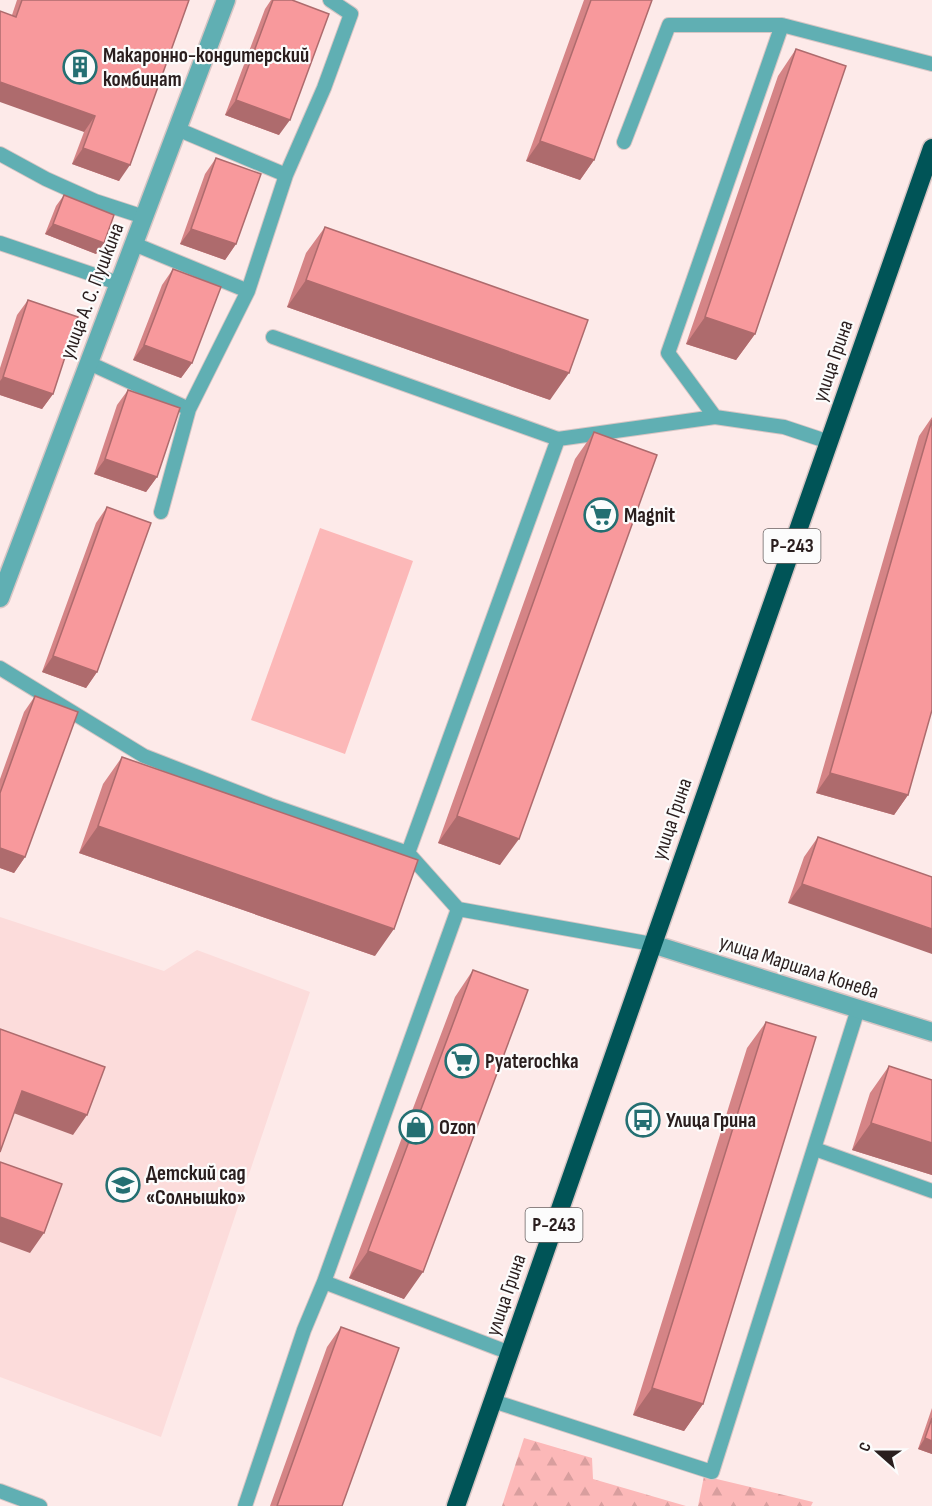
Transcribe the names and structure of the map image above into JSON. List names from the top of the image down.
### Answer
{
  "streets": {
    "highway": ["улица Грина", "Р-243"],
    "street": ["улица А. С. Пушкина", "улица Маршала Конева"]
  },
  "crossings": [
    ["улица Грина", "улица Маршала Конева"]
  ],
  "places": {
    "building": ["Макаронно-кондитерский комбинат"],
    "supermarket": ["Magnit", "Pyaterochka"],
    "bus stop": ["Улица Грина"],
    "shop": ["Ozon"],
    "school or university": ["Детский сад «Солнышко»"]
  },
  "north": "left"
}
